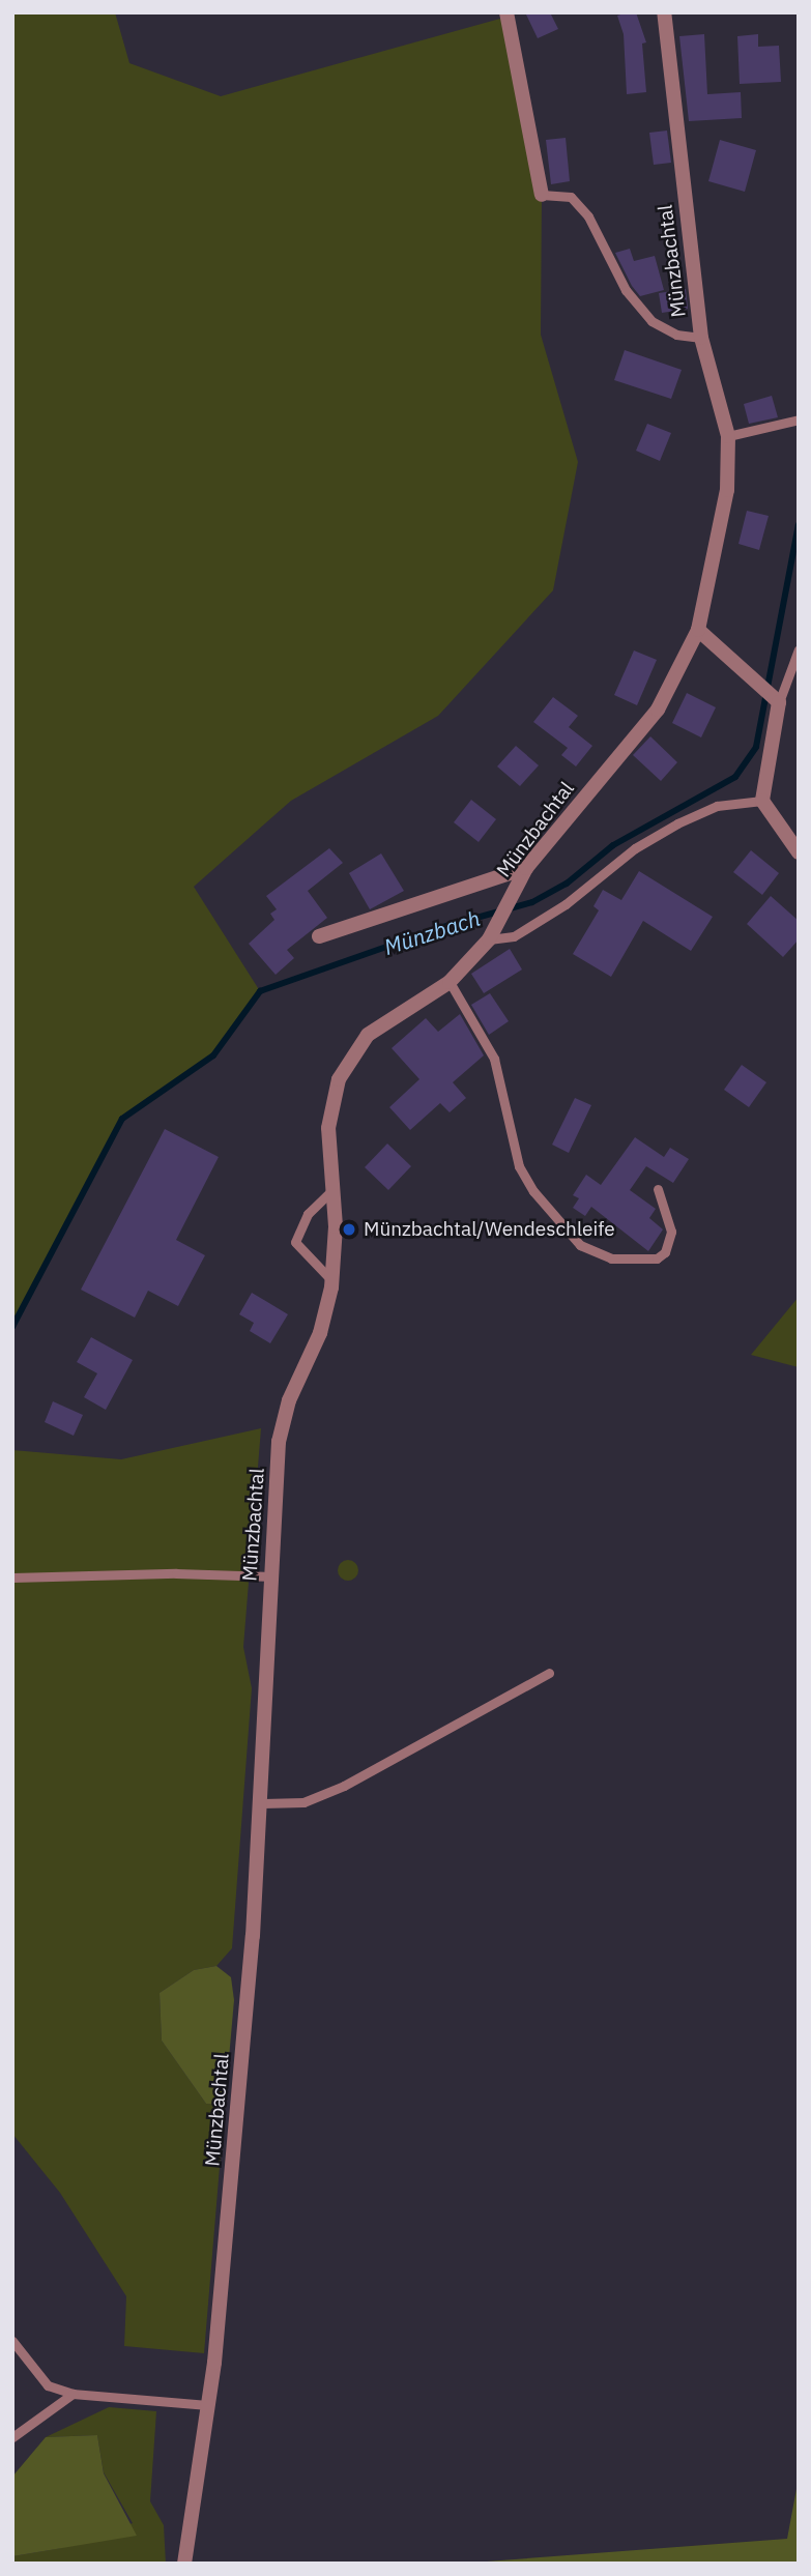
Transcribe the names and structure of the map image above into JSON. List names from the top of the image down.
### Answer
{
  "streets": {
    "street": ["Münzbachtal"]
  },
  "water": ["Münzbach"],
  "places": ["Münzbachtal/Wendeschleife"]
}
